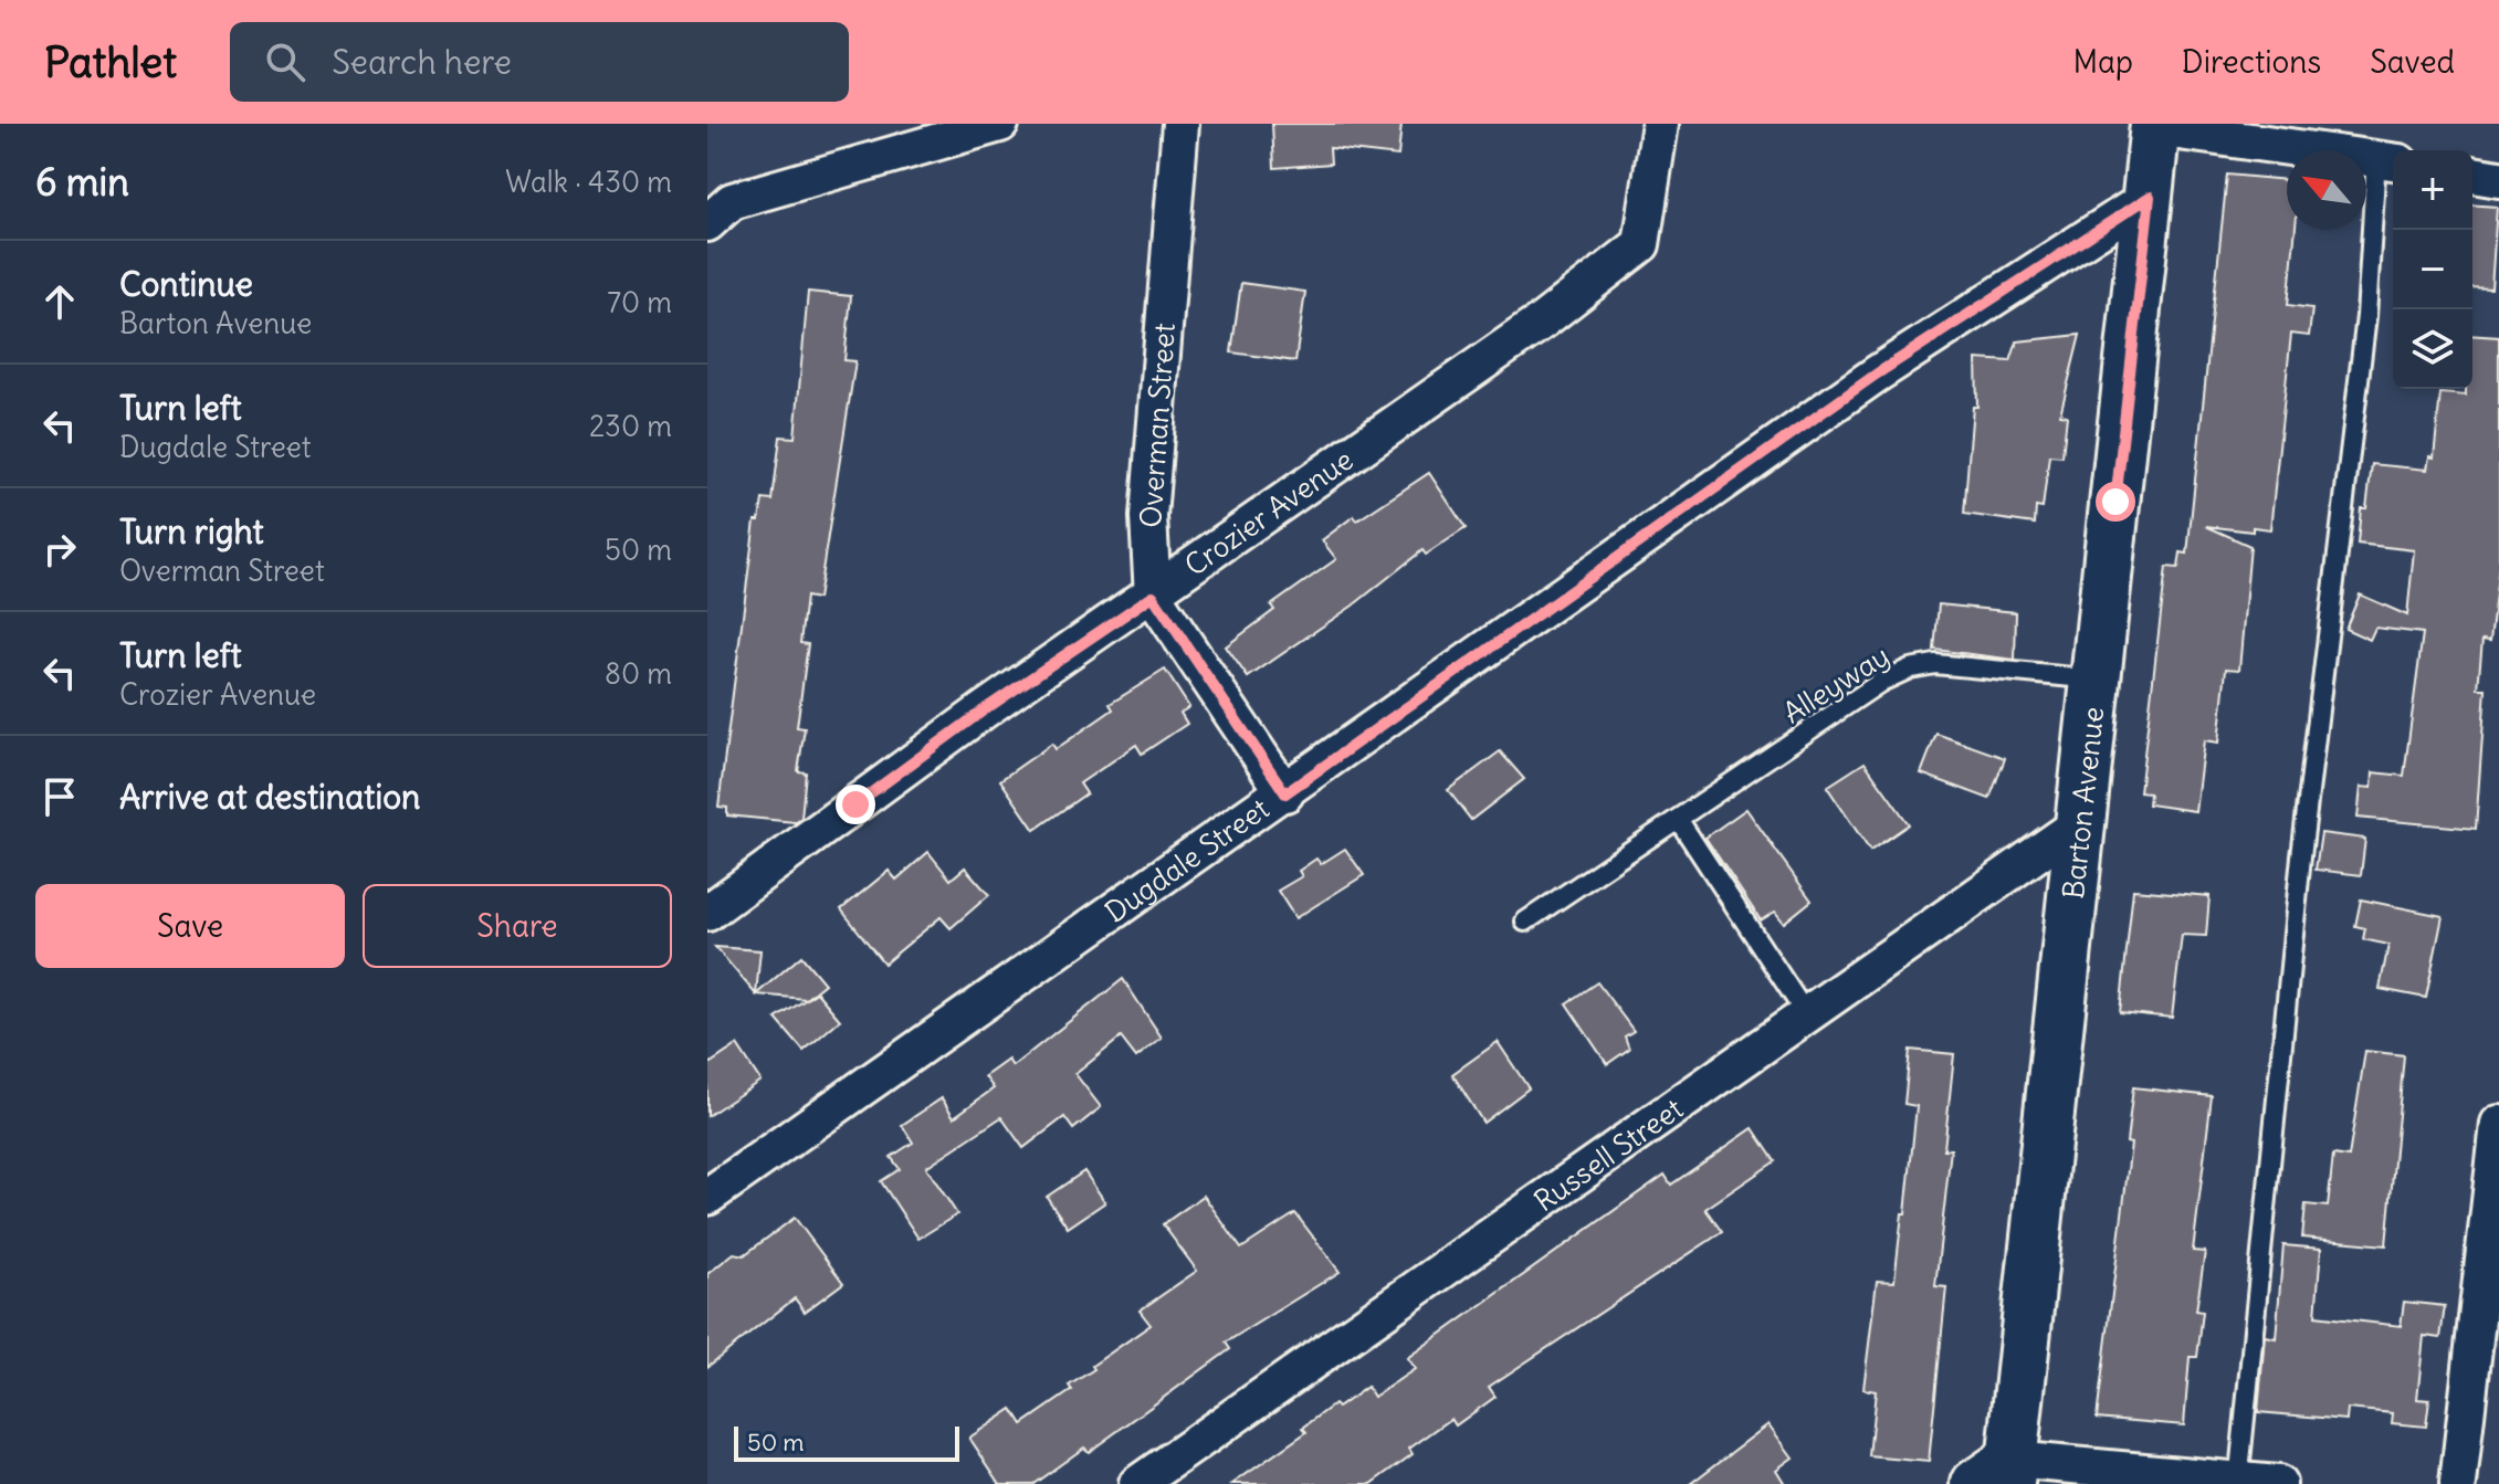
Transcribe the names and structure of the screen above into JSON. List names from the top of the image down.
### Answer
{
  "streets": {
    "main road": ["Barton Avenue"],
    "street": [
      "Overman Street",
      "Crozier Avenue",
      "Dugdale Street",
      "Russell Street"
    ],
    "lane": ["Alleyway"]
  },
  "crossings": [
    ["Overman Street", "Crozier Avenue"],
    ["Alleyway", "Barton Avenue"],
    ["Barton Avenue", "Dugdale Street"],
    ["Barton Avenue", "Russell Street"]
  ],
  "scale_bar": "50 m",
  "north": "top left",
  "page": {
    "header": "Pathlet",
    "search": "Search here",
    "nav": ["Map", "Directions", "Saved"],
    "heading": ["6 min", "Walk · 430 m"],
    "map_buttons": ["+", "−"],
    "list": [
      ["Continue", "Barton Avenue", "70 m"],
      ["Turn left", "Dugdale Street", "230 m"],
      ["Turn right", "Overman Street", "50 m"],
      ["Turn left", "Crozier Avenue", "80 m"],
      "Arrive at destination"
    ],
    "buttons": ["Save", "Share"],
    "scale": "50 m"
  }
}
